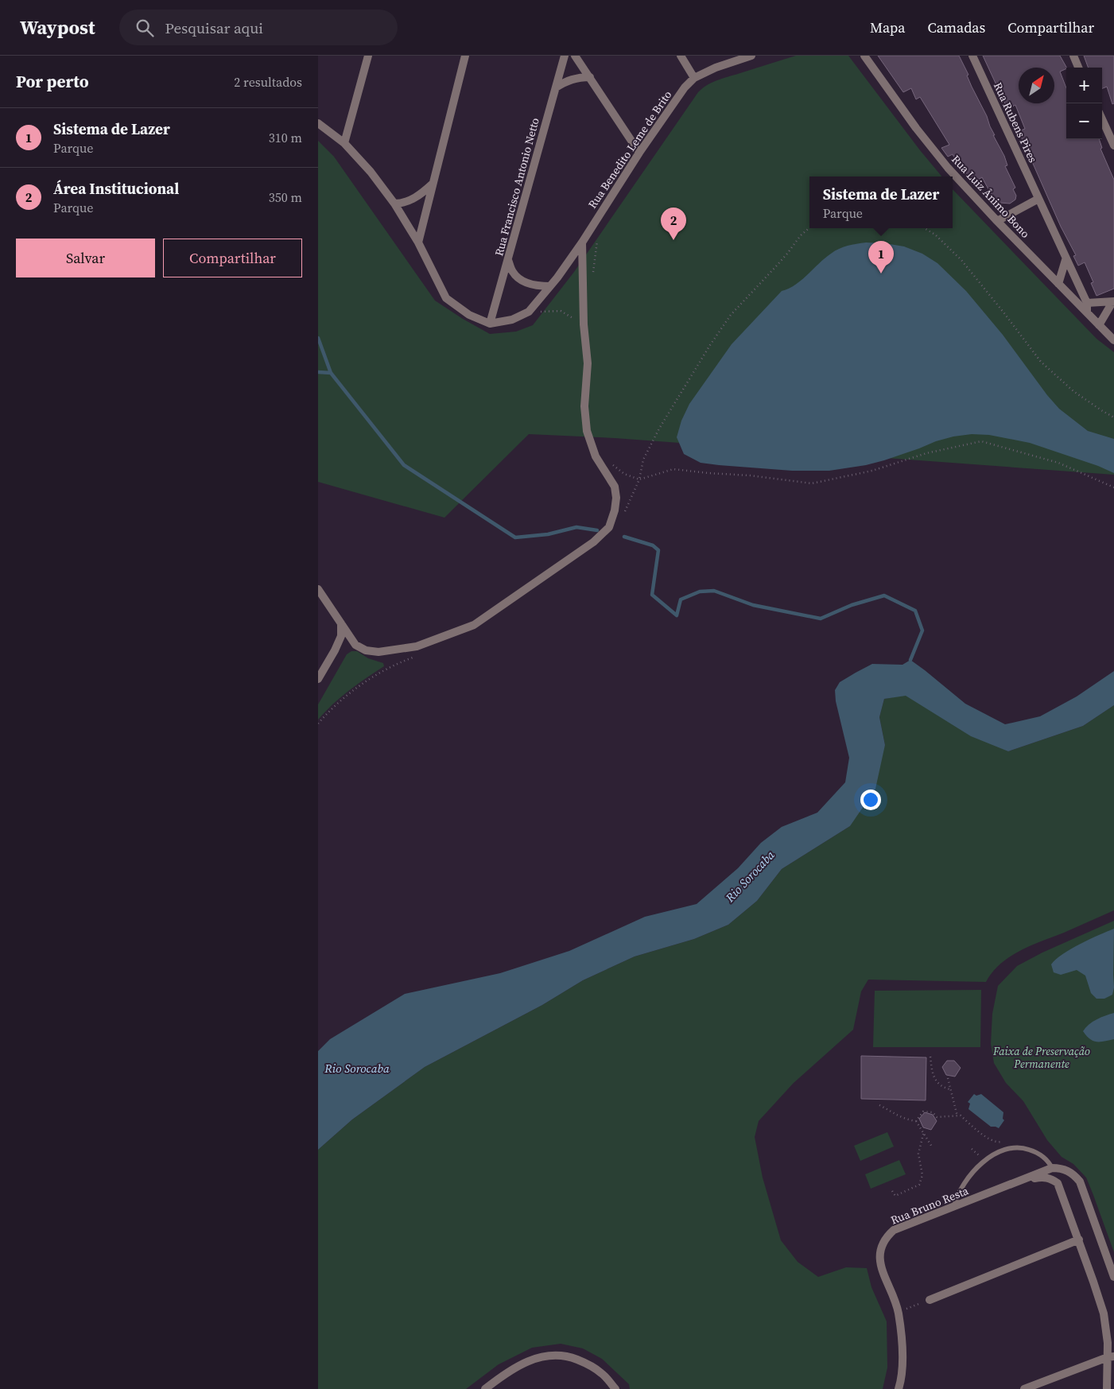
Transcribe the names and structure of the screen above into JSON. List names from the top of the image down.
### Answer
{
  "streets": {
    "street": [
      "Rua Rubens Pires",
      "Rua Benedito Leme de Brito",
      "Rua Francisco Antonio Netto",
      "Rua Luiz Ânimo Bono",
      "Rua Bruno Resta"
    ]
  },
  "crossings": [
    ["Rua Benedito Leme de Brito", "Rua Francisco Antonio Netto"]
  ],
  "water": ["Rio Sorocaba"],
  "parks": ["Faixa de Preservação Permanente"],
  "north": "top right",
  "page": {
    "header": "Waypost",
    "search": "Pesquisar aqui",
    "nav": ["Mapa", "Camadas", "Compartilhar"],
    "heading": ["Por perto", "2 resultados"],
    "map_buttons": ["+", "−"],
    "list": [
      {
        "mark": "1",
        "name": "Sistema de Lazer",
        "note": "Parque",
        "value": "310 m"
      },
      {
        "mark": "2",
        "name": "Área Institucional",
        "note": "Parque",
        "value": "350 m"
      }
    ],
    "popup": ["Sistema de Lazer", "Parque"],
    "pins": ["2", "1"],
    "buttons": ["Salvar", "Compartilhar"]
  }
}
